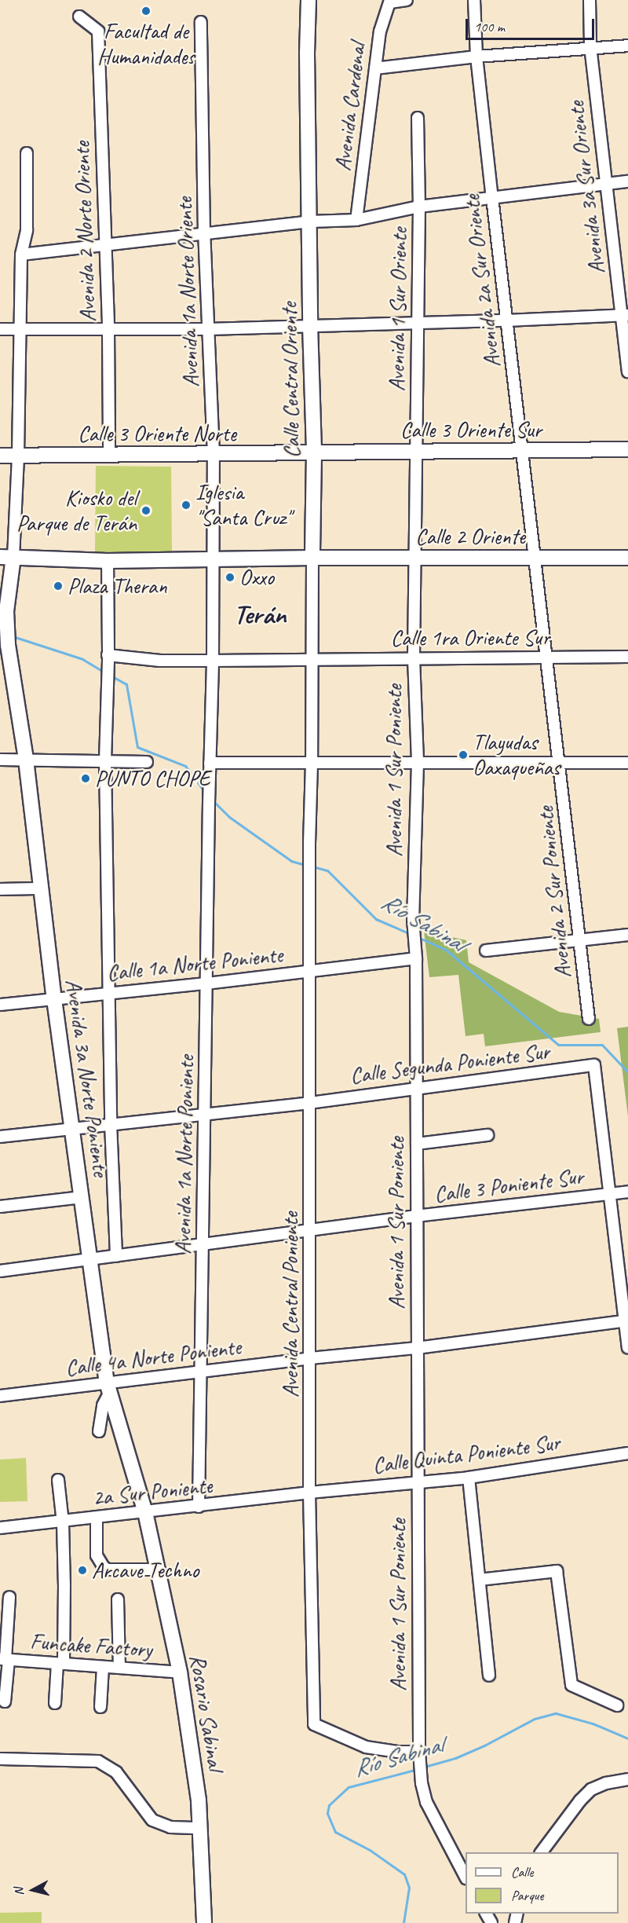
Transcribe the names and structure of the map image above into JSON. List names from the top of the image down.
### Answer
{
  "streets": {
    "main road": [
      "Calle Central Oriente",
      "Calle 3 Oriente Sur",
      "Calle 3 Oriente Norte",
      "Calle 2 Oriente",
      "Avenida 3a Norte Poniente",
      "Rosario Sabinal"
    ],
    "street": [
      "Avenida Cardenal",
      "Avenida 3a Sur Oriente",
      "Avenida 2 Norte Oriente",
      "Avenida 2a Sur Oriente",
      "Avenida 1a Norte Oriente",
      "Avenida 1 Sur Oriente",
      "Calle 1ra Oriente Sur",
      "Avenida 1 Sur Poniente",
      "Avenida 2 Sur Poniente",
      "Calle 1a Norte Poniente",
      "Calle Segunda Poniente Sur",
      "Avenida 1a Norte Poniente",
      "Calle 3 Poniente Sur",
      "Avenida Central Poniente",
      "Calle 4a Norte Poniente",
      "Calle Quinta Poniente Sur",
      "2a Sur Poniente",
      "Funcake Factory"
    ]
  },
  "crossings": [
    ["Avenida 2 Norte Oriente", "Calle 3 Oriente Norte"],
    ["Avenida 2a Sur Oriente", "Calle 3 Oriente Sur"],
    ["Avenida 2a Sur Oriente", "Calle 2 Oriente"],
    ["Avenida 2a Sur Oriente", "Calle 1ra Oriente Sur"],
    ["Avenida 2a Sur Oriente", "Avenida 2 Sur Poniente"],
    ["Avenida 1a Norte Oriente", "Calle 3 Oriente Norte"],
    ["Avenida 1a Norte Oriente", "Calle 2 Oriente"],
    ["Avenida 1 Sur Oriente", "Calle 3 Oriente Sur"],
    ["Avenida 1 Sur Oriente", "Calle 2 Oriente"],
    ["Avenida 1 Sur Oriente", "Avenida 1 Sur Poniente"],
    ["Calle Central Oriente", "Calle 3 Oriente Sur"],
    ["Calle Central Oriente", "Calle 3 Oriente Norte"],
    ["Calle Central Oriente", "Calle 2 Oriente"],
    ["Calle Central Oriente", "Calle 1ra Oriente Sur"],
    ["Calle Central Oriente", "Avenida Central Poniente"],
    ["Calle 3 Oriente Sur", "Calle 3 Oriente Norte"],
    ["Calle 2 Oriente", "Avenida 1 Sur Poniente"],
    ["Calle 2 Oriente", "Avenida 3a Norte Poniente"],
    ["Calle 1ra Oriente Sur", "Avenida 1 Sur Poniente"],
    ["Calle 1ra Oriente Sur", "Avenida 2 Sur Poniente"],
    ["Avenida 1 Sur Poniente", "Calle 1a Norte Poniente"],
    ["Avenida 1 Sur Poniente", "Calle Segunda Poniente Sur"],
    ["Avenida 1 Sur Poniente", "Calle 3 Poniente Sur"],
    ["Avenida 1 Sur Poniente", "Avenida Central Poniente"],
    ["Avenida 1 Sur Poniente", "Calle 4a Norte Poniente"],
    ["Avenida 1 Sur Poniente", "Calle Quinta Poniente Sur"],
    ["Calle 1a Norte Poniente", "Avenida 3a Norte Poniente"],
    ["Calle 1a Norte Poniente", "Avenida 1a Norte Poniente"],
    ["Calle 1a Norte Poniente", "Avenida Central Poniente"],
    ["Calle Segunda Poniente Sur", "Avenida 3a Norte Poniente"],
    ["Calle Segunda Poniente Sur", "Avenida 1a Norte Poniente"],
    ["Calle Segunda Poniente Sur", "Calle 3 Poniente Sur"],
    ["Calle Segunda Poniente Sur", "Avenida Central Poniente"],
    ["Avenida 3a Norte Poniente", "Calle 3 Poniente Sur"],
    ["Avenida 3a Norte Poniente", "Calle 4a Norte Poniente"],
    ["Avenida 3a Norte Poniente", "2a Sur Poniente"],
    ["Avenida 3a Norte Poniente", "Rosario Sabinal"],
    ["Avenida 1a Norte Poniente", "Calle 3 Poniente Sur"],
    ["Avenida 1a Norte Poniente", "Calle 4a Norte Poniente"],
    ["Avenida 1a Norte Poniente", "2a Sur Poniente"],
    ["Calle 3 Poniente Sur", "Avenida Central Poniente"],
    ["Avenida Central Poniente", "Calle 4a Norte Poniente"],
    ["Avenida Central Poniente", "Calle Quinta Poniente Sur"],
    ["Avenida Central Poniente", "2a Sur Poniente"],
    ["Calle Quinta Poniente Sur", "2a Sur Poniente"],
    ["2a Sur Poniente", "Rosario Sabinal"],
    ["Funcake Factory", "Rosario Sabinal"]
  ],
  "districts": ["Terán"],
  "water": ["Río Sabinal"],
  "places": [
    "Facultad de Humanidades",
    "Iglesia \"Santa Cruz\"",
    "Kiosko del Parque de Terán",
    "Oxxo",
    "Plaza Theran",
    "Tlayudas Oaxaqueñas",
    "PUNTO CHOPE",
    "Arcave Techno"
  ],
  "legend": ["Calle", "Parque"],
  "scale_bar": "100 m",
  "north": "left"
}
